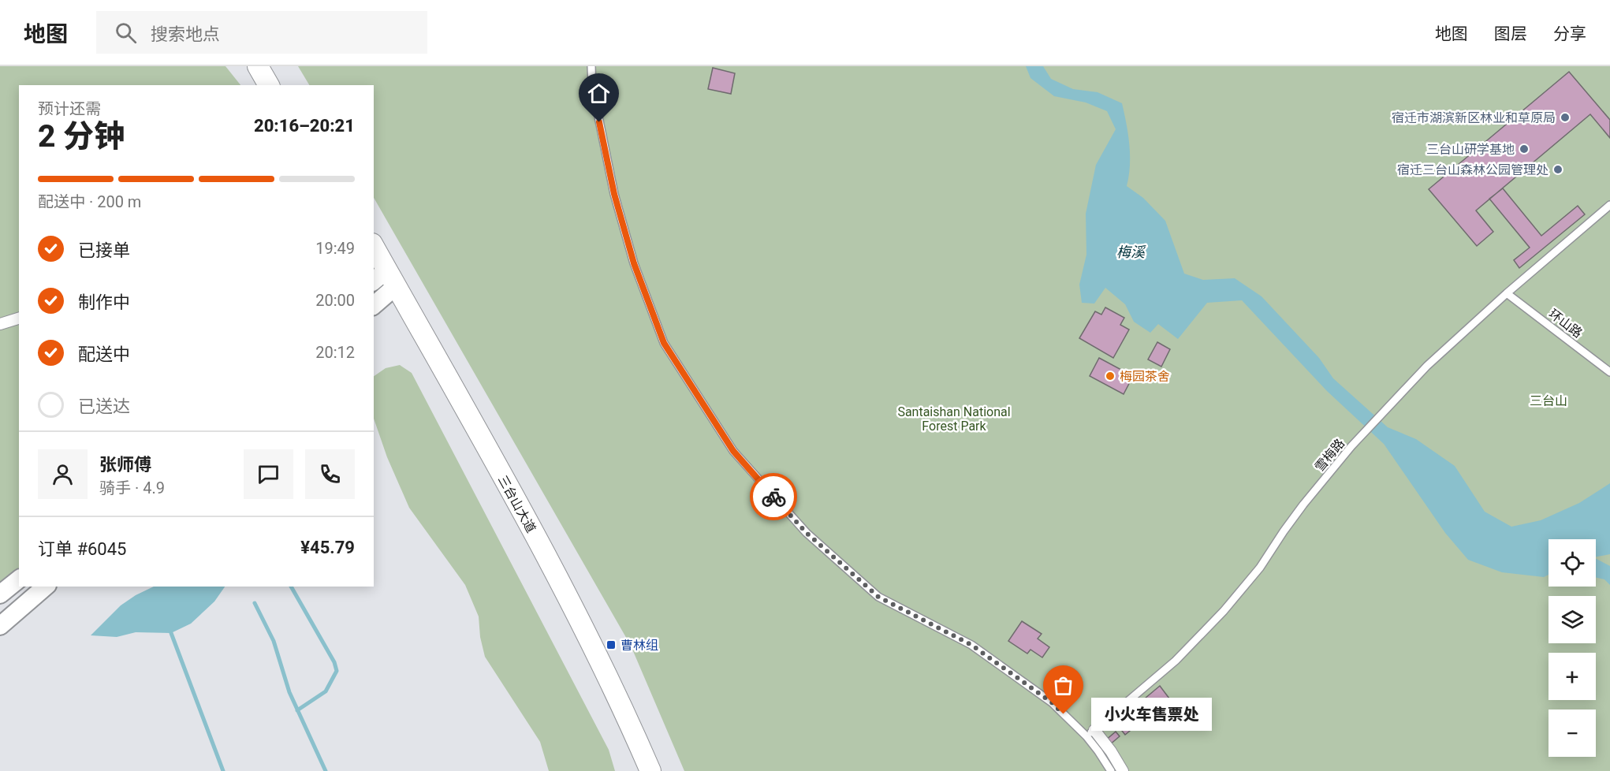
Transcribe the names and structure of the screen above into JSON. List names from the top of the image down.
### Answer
{
  "streets": {
    "main road": ["三台山大道"],
    "lane": ["环山路", "雪梅路"]
  },
  "crossings": [
    ["环山路", "雪梅路"]
  ],
  "water": ["梅溪"],
  "parks": ["三台山", "Santaishan National Forest Park"],
  "places": {
    "other": [
      "宿迁市湖滨新区林业和草原局",
      "三台山研学基地",
      "宿迁三台山森林公园管理处",
      "梅园茶舍",
      "小火车售票处"
    ],
    "transit": ["曹林组"]
  },
  "page": {
    "header": "地图",
    "search": "搜索地点",
    "nav": ["地图", "图层", "分享"],
    "heading": ["2 分钟", "预计还需", "20:16–20:21"],
    "panel": [
      "张师傅",
      "骑手 · 4.9",
      "订单 #6045",
      "¥45.79"
    ],
    "bar": "配送中 · 200 m",
    "list": [
      ["已接单", "19:49"],
      ["制作中", "20:00"],
      ["配送中", "20:12"],
      "已送达"
    ],
    "map_buttons": ["+", "−"],
    "bubble": "小火车售票处"
  }
}
